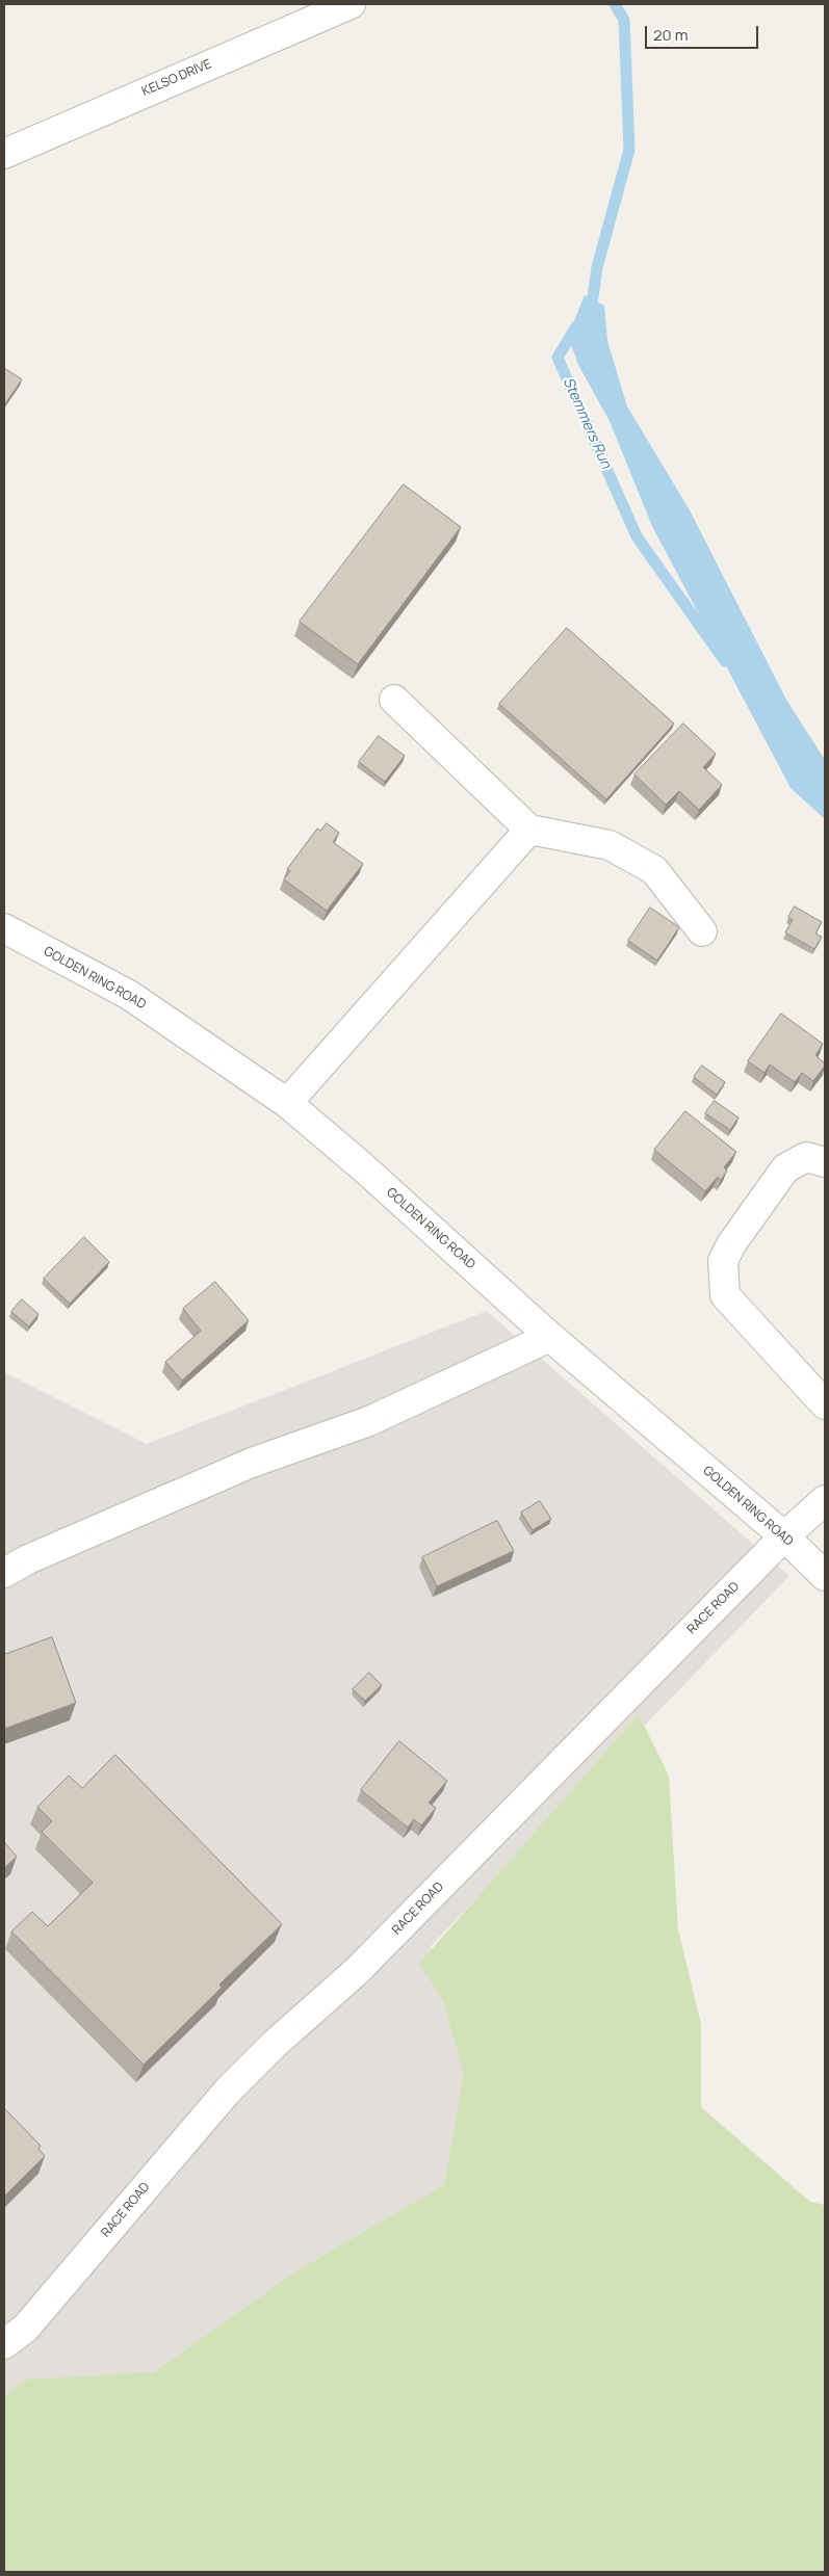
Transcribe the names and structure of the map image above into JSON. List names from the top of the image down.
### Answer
{
  "streets": {
    "street": ["KELSO DRIVE", "GOLDEN RING ROAD", "RACE ROAD"]
  },
  "crossings": [
    ["GOLDEN RING ROAD", "RACE ROAD"]
  ],
  "water": ["Stemmers Run"],
  "scale_bar": "20 m"
}
